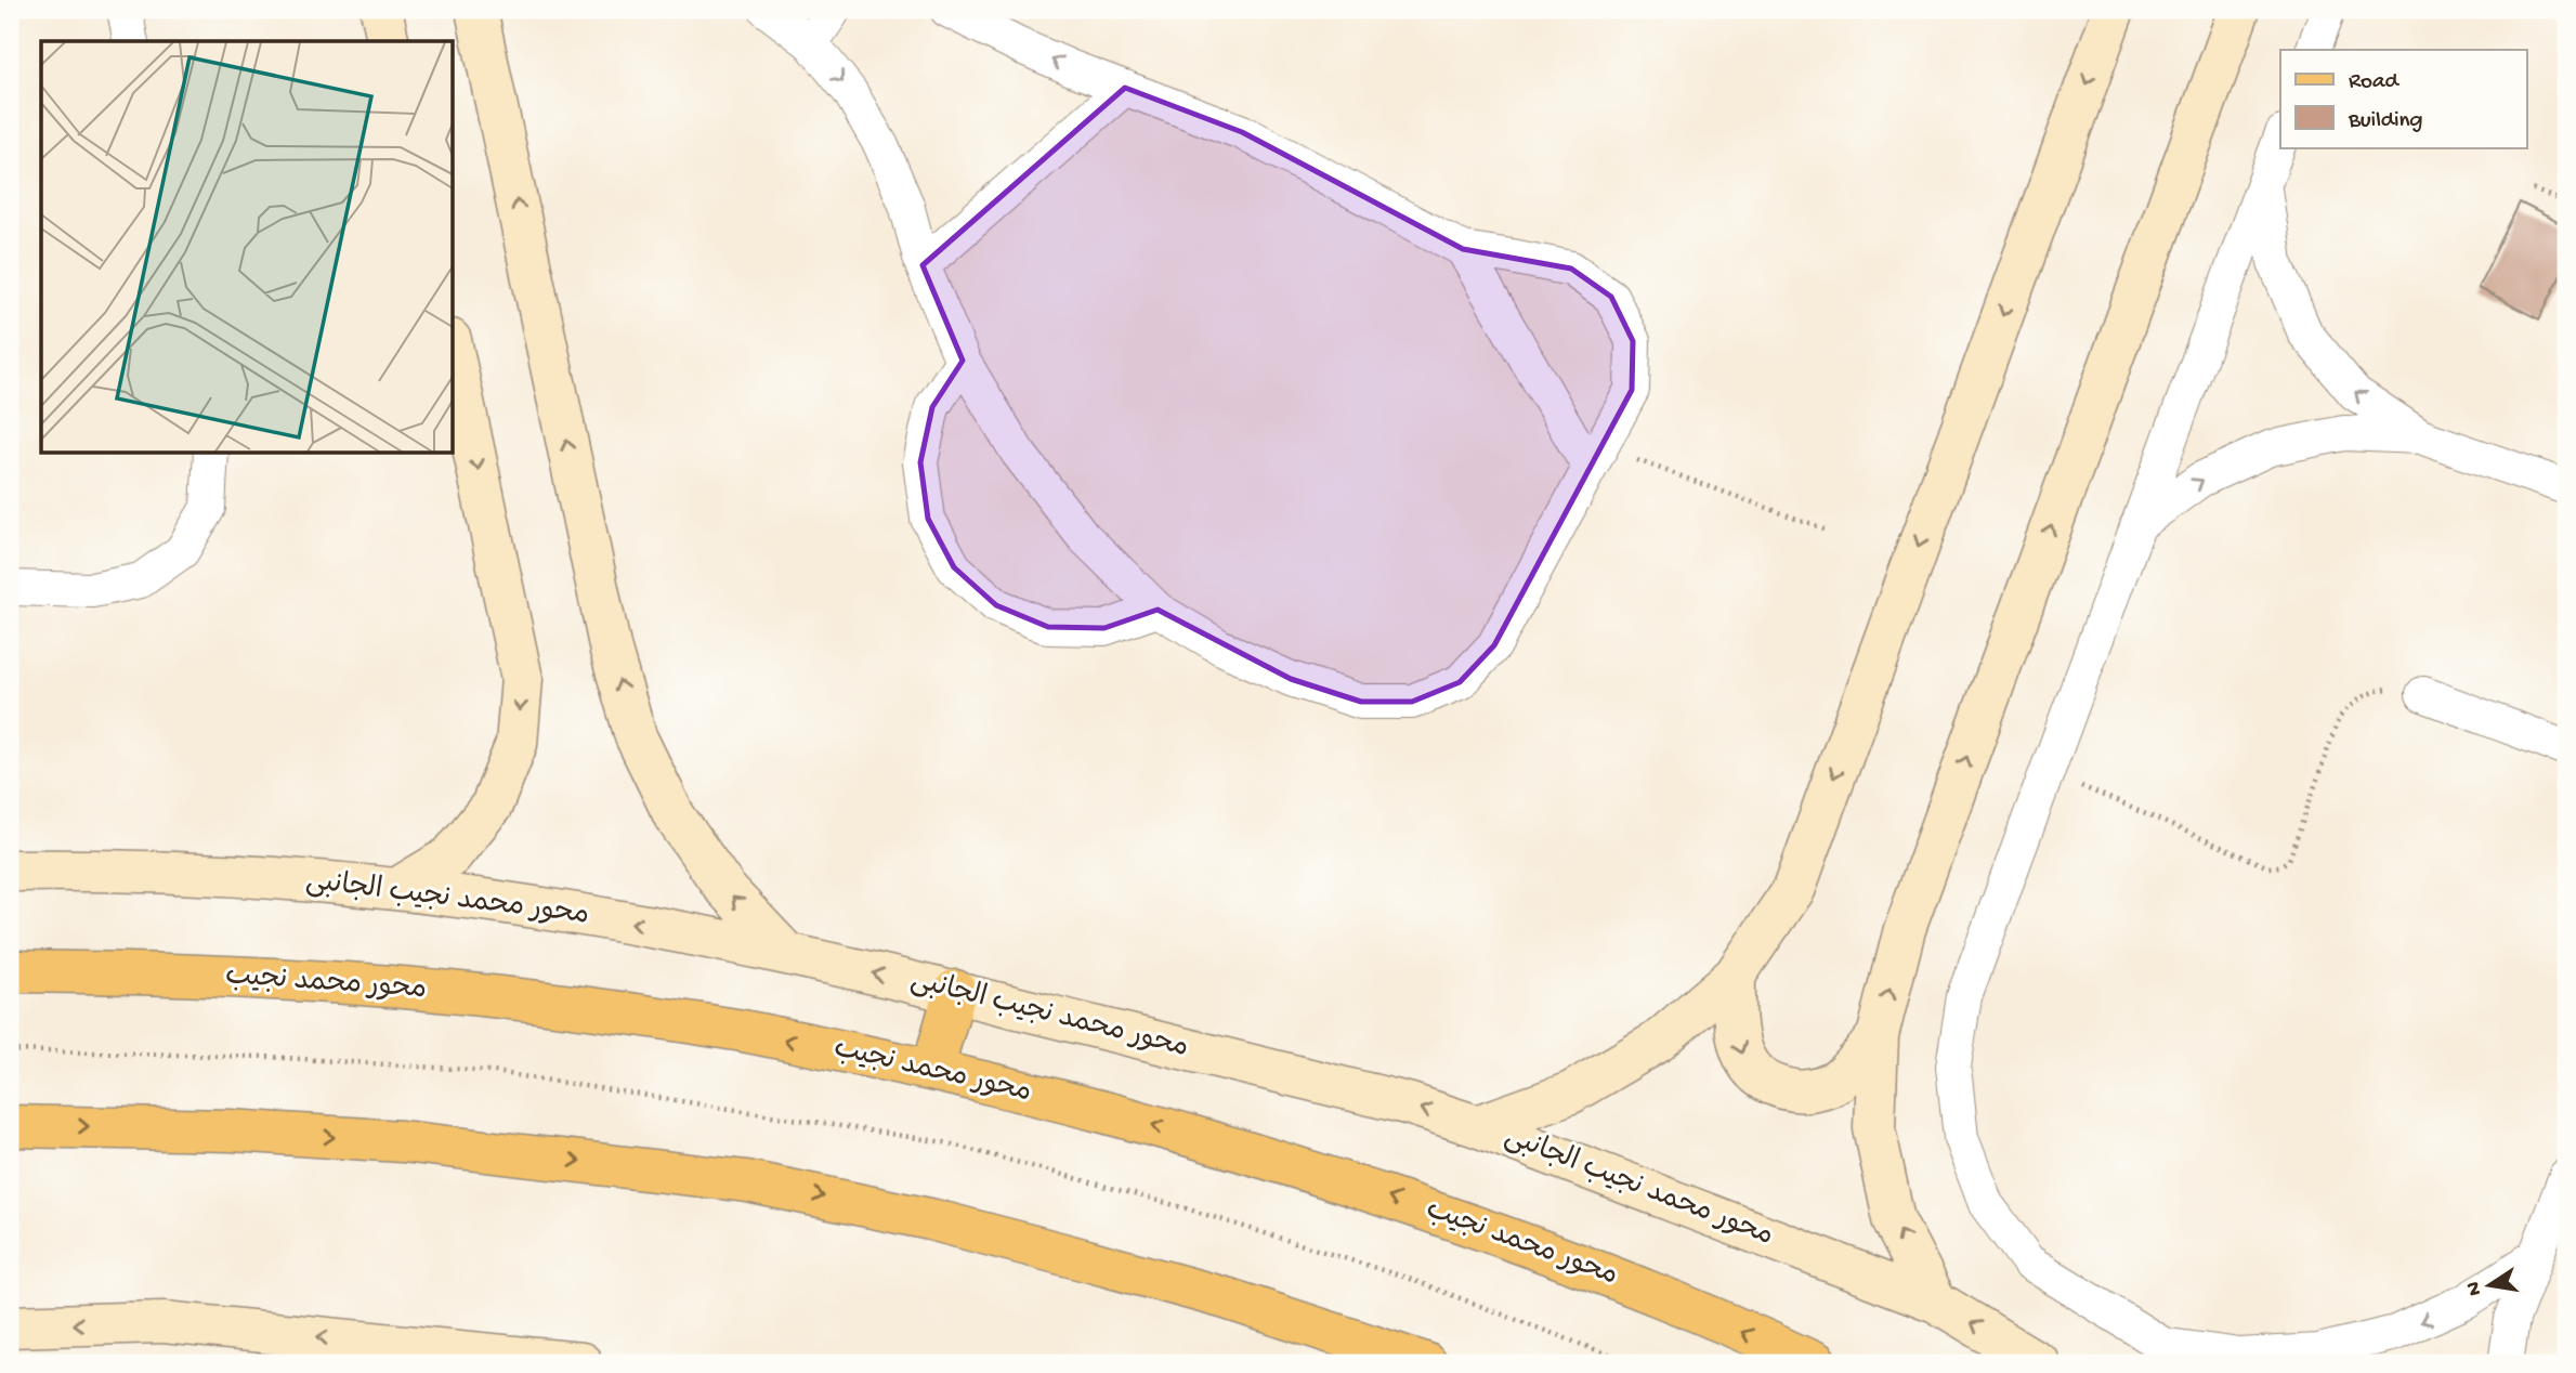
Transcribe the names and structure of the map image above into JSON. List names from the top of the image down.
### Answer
{
  "streets": {
    "main road": ["محور محمد نجيب"],
    "street": ["محور محمد نجيب الجانبى"]
  },
  "one_way": ["محور محمد نجيب الجانبى"],
  "legend": ["Road", "Building"],
  "north": "left"
}
